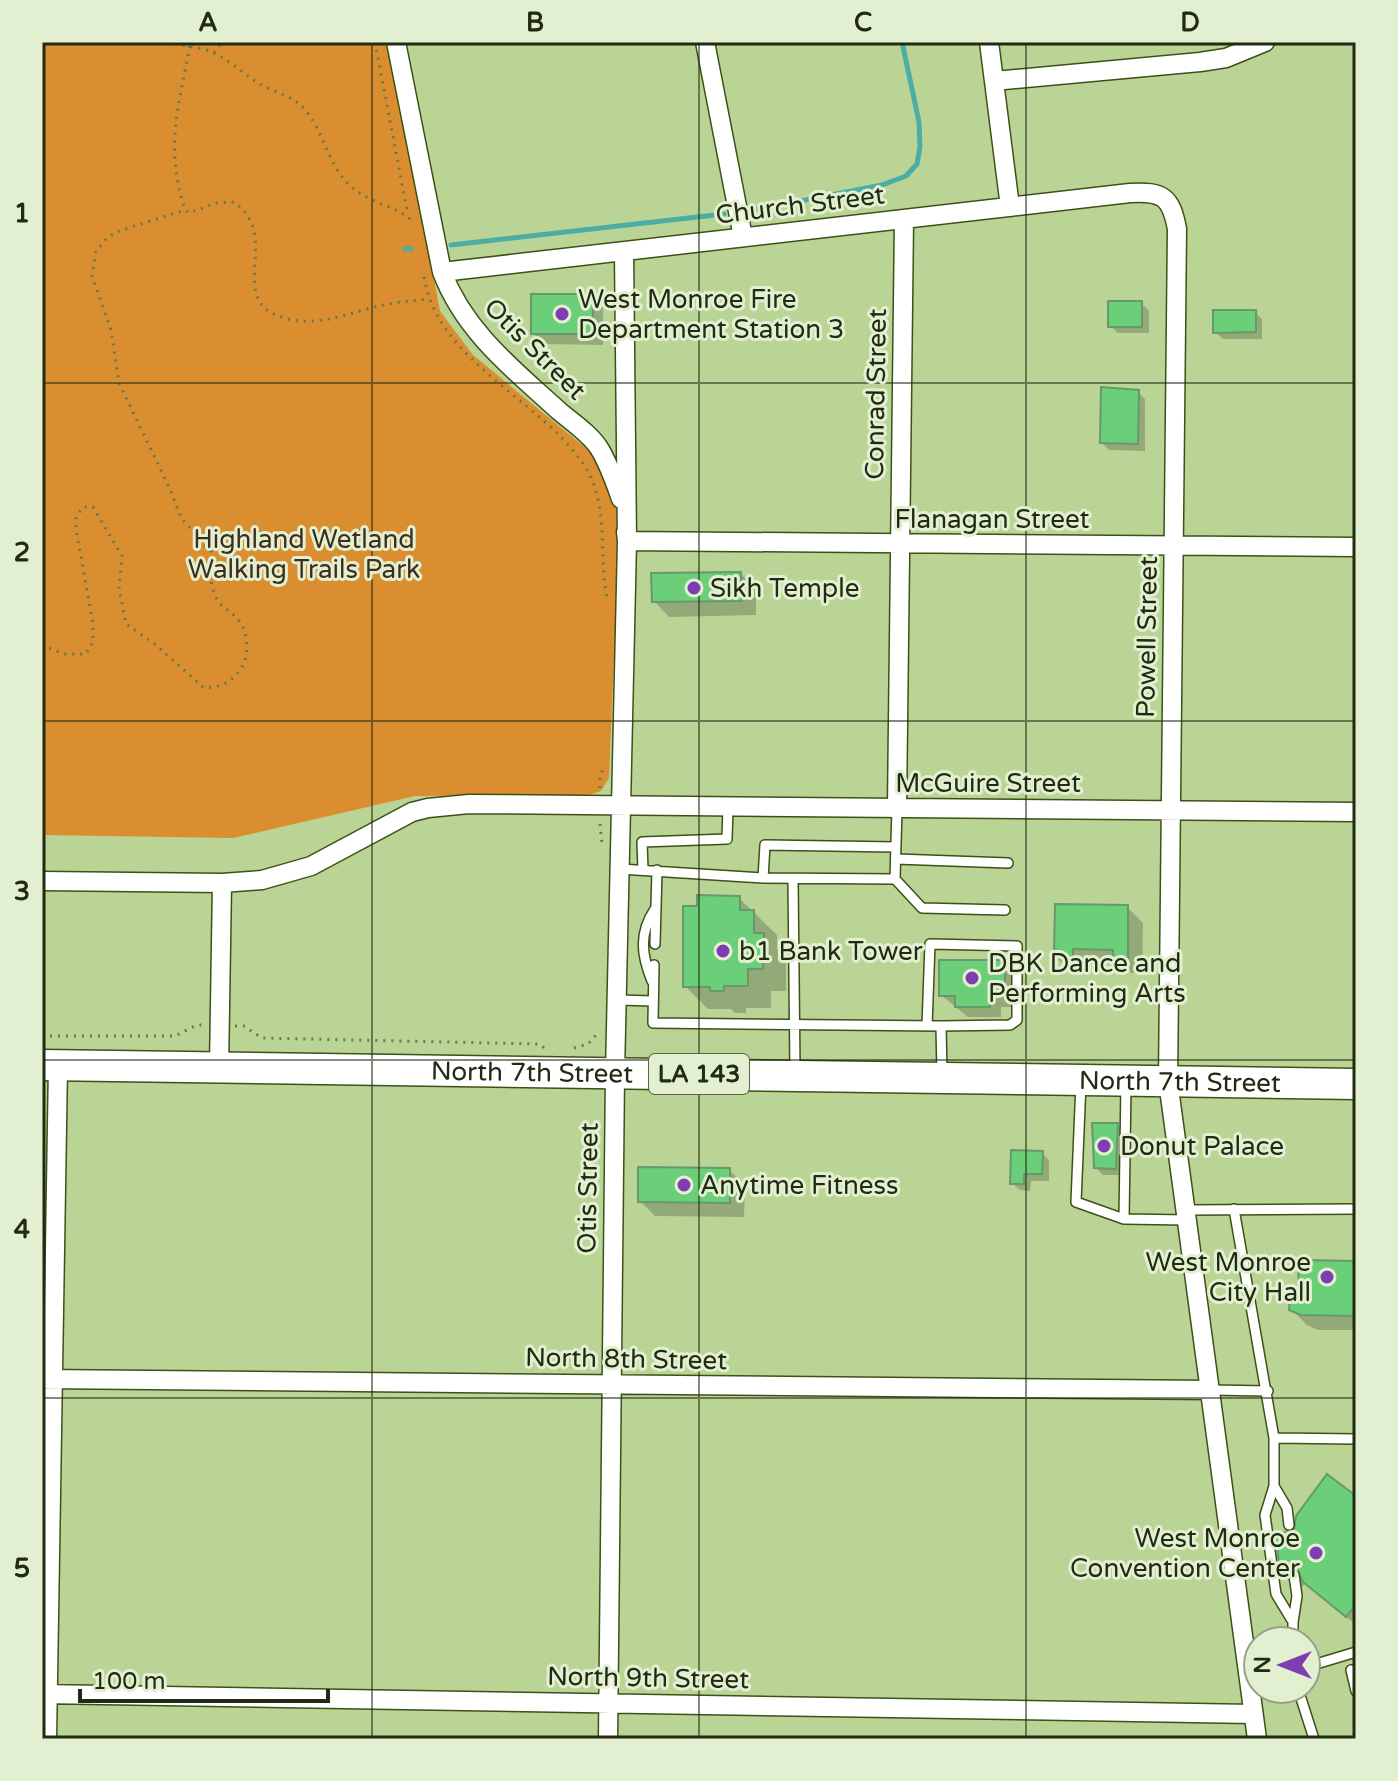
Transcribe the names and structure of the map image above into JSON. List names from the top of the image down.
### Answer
{
  "streets": {
    "main road": ["North 7th Street", "LA 143"],
    "street": [
      "Church Street",
      "Otis Street",
      "Conrad Street",
      "Flanagan Street",
      "Powell Street",
      "McGuire Street",
      "North 8th Street",
      "North 9th Street"
    ]
  },
  "crossings": [
    ["Church Street", "Otis Street"],
    ["Church Street", "Conrad Street"],
    ["Church Street", "Powell Street"],
    ["Otis Street", "Flanagan Street"],
    ["Otis Street", "McGuire Street"],
    ["Otis Street", "North 7th Street"],
    ["Otis Street", "North 8th Street"],
    ["Otis Street", "North 9th Street"],
    ["Conrad Street", "Flanagan Street"],
    ["Conrad Street", "McGuire Street"],
    ["Flanagan Street", "Powell Street"],
    ["Powell Street", "McGuire Street"],
    ["Powell Street", "North 7th Street"],
    ["Powell Street", "North 8th Street"],
    ["Powell Street", "North 9th Street"]
  ],
  "parks": ["Highland Wetland Walking Trails Park"],
  "places": [
    "West Monroe Fire Department Station 3",
    "Sikh Temple",
    "b1 Bank Tower",
    "DBK Dance and Performing Arts",
    "Donut Palace",
    "Anytime Fitness",
    "West Monroe City Hall",
    "West Monroe Convention Center"
  ],
  "scale_bar": "100 m",
  "north": "left",
  "grid": {
    "columns": [
      "A",
      "B",
      "C",
      "D"
    ],
    "rows": [
      "1",
      "2",
      "3",
      "4",
      "5"
    ]
  }
}
